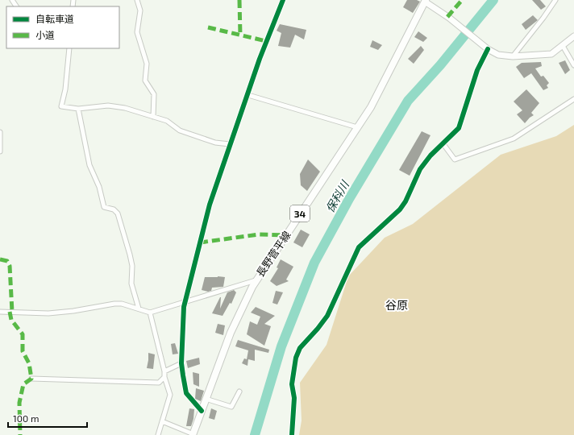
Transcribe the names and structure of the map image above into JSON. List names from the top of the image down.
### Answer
{
  "streets": {
    "main road": ["34", "長野菅平線"]
  },
  "districts": ["谷原"],
  "water": ["保科川"],
  "legend": ["自転車道", "小道"],
  "scale_bar": "100 m"
}
